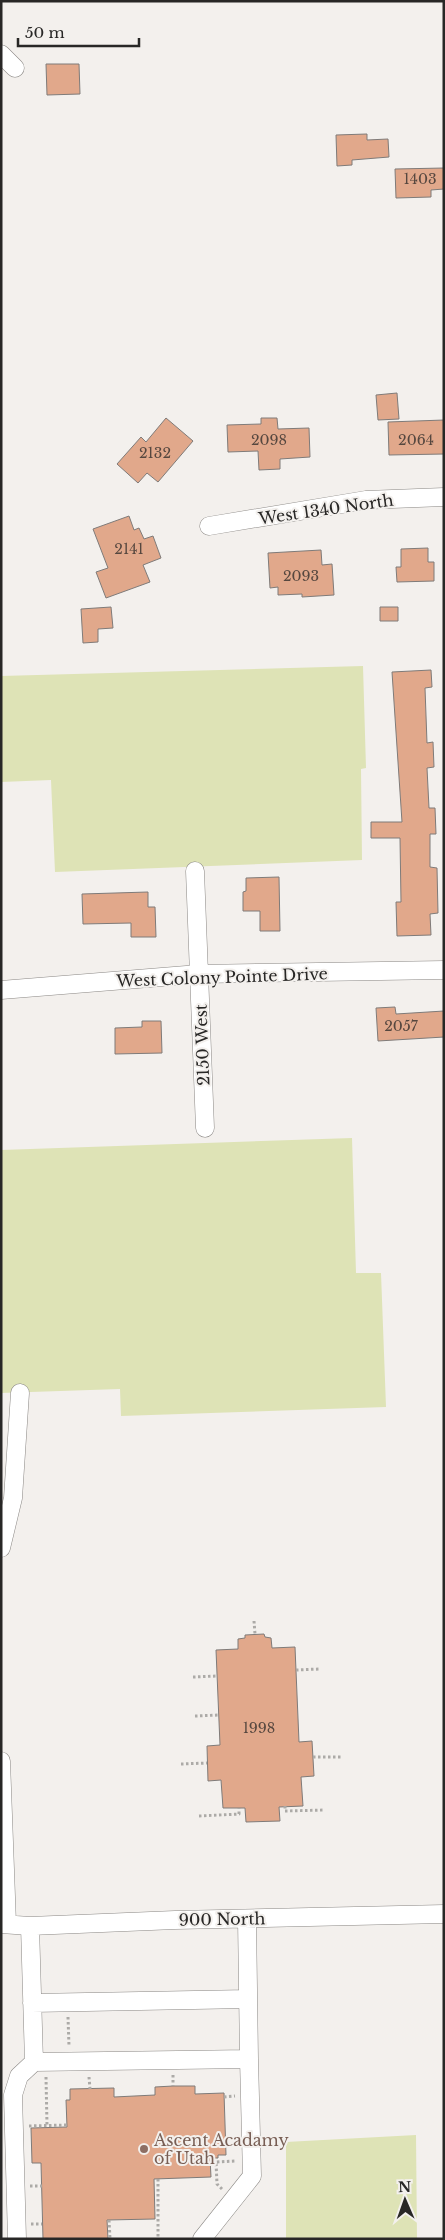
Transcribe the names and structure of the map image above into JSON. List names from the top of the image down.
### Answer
{
  "streets": {
    "street": [
      "West 1340 North",
      "West Colony Pointe Drive",
      "2150 West",
      "900 North"
    ]
  },
  "crossings": [
    ["West Colony Pointe Drive", "2150 West"]
  ],
  "places": ["Ascent Acadamy of Utah"],
  "house_numbers": [
    "1403",
    "2098",
    "2064",
    "2132",
    "2141",
    "2093",
    "2057",
    "1998"
  ],
  "scale_bar": "50 m",
  "north": "top"
}
